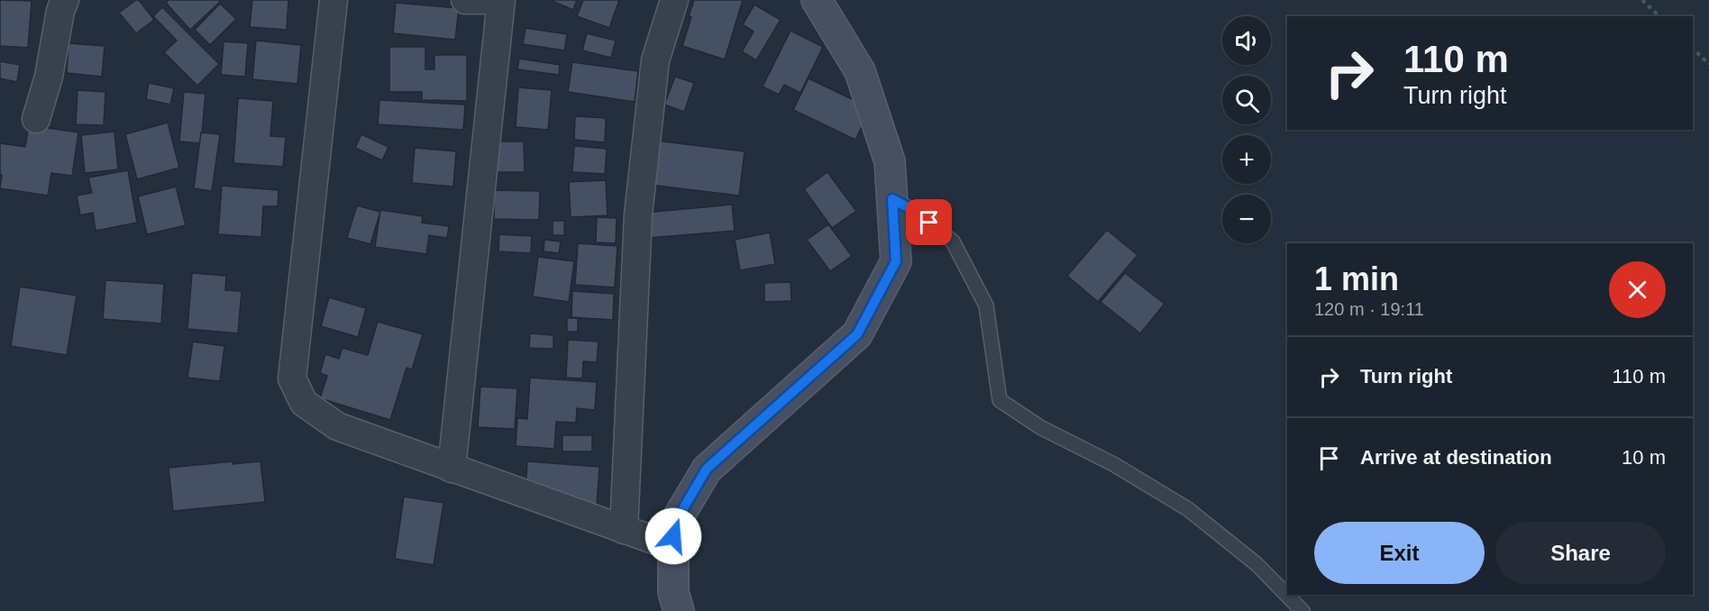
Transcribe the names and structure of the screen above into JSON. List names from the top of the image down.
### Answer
{
  "page": {
    "map_buttons": ["+", "−"],
    "turn": ["110 m", "Turn right"],
    "heading": ["1 min", "120 m · 19:11"],
    "list": [
      {
        "name": "Turn right",
        "value": "110 m"
      },
      {
        "name": "Arrive at destination",
        "value": "10 m"
      }
    ],
    "buttons": ["Exit", "Share"]
  }
}
